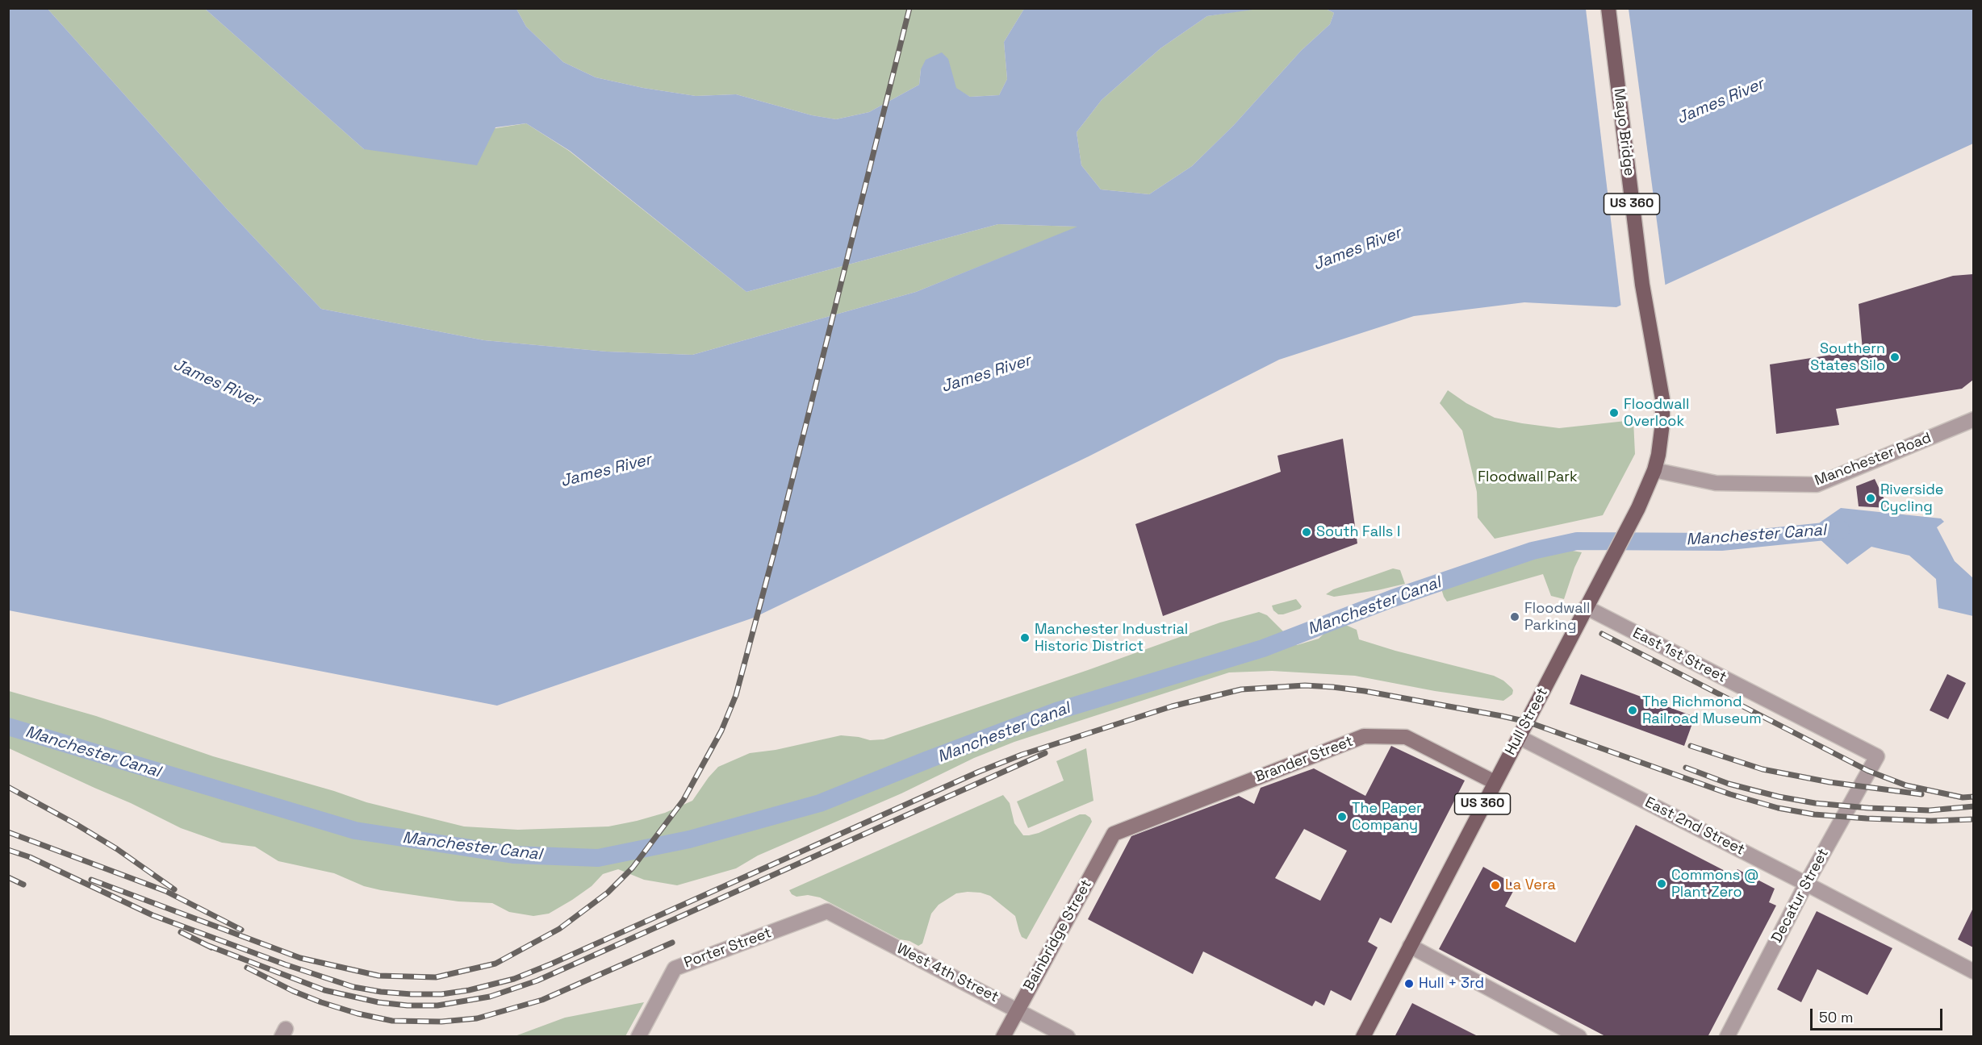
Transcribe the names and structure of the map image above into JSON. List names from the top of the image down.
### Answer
{
  "streets": {
    "main road": ["Mayo Bridge", "US 360", "Hull Street"],
    "street": [
      "Manchester Road",
      "East 1st Street",
      "Brander Street",
      "East 2nd Street",
      "Decatur Street",
      "Bainbridge Street",
      "Porter Street",
      "West 4th Street"
    ]
  },
  "crossings": [
    ["Mayo Bridge", "Hull Street"],
    ["Manchester Road", "Hull Street"],
    ["East 1st Street", "Hull Street"],
    ["East 1st Street", "Decatur Street"],
    ["Hull Street", "Brander Street"],
    ["Hull Street", "East 2nd Street"],
    ["Brander Street", "Bainbridge Street"],
    ["East 2nd Street", "Decatur Street"],
    ["Bainbridge Street", "West 4th Street"],
    ["Porter Street", "West 4th Street"]
  ],
  "water": ["James River", "Manchester Canal"],
  "parks": ["Floodwall Park"],
  "places": [
    "Southern States Silo",
    "Floodwall Overlook",
    "Riverside Cycling",
    "South Falls I",
    "Floodwall Parking",
    "Manchester Industrial Historic District",
    "The Richmond Railroad Museum",
    "The Paper Company",
    "Commons @ Plant Zero",
    "La Vera",
    "Hull + 3rd"
  ],
  "scale_bar": "50 m"
}
